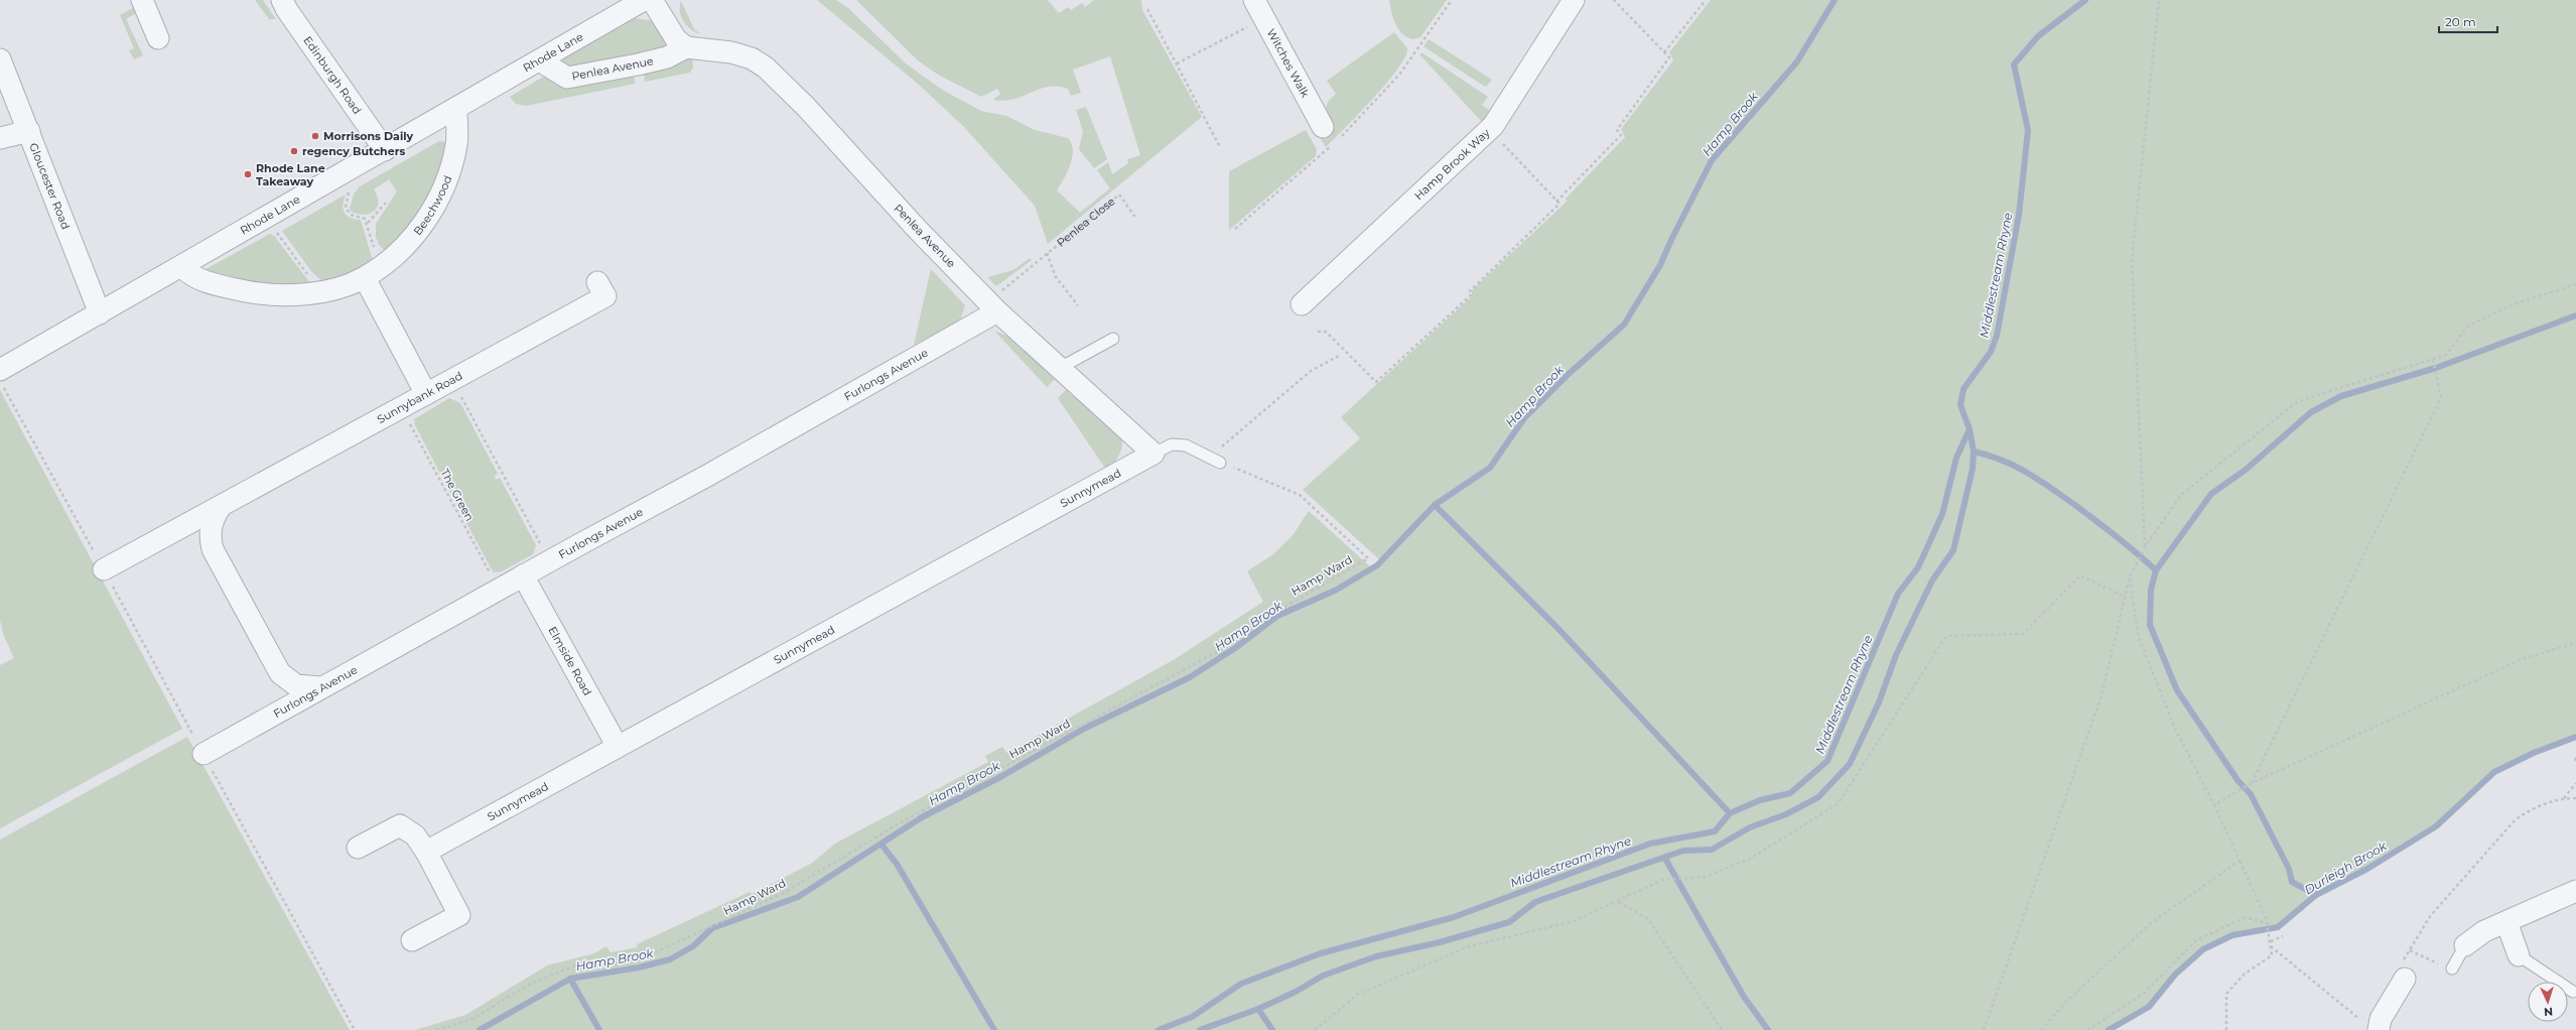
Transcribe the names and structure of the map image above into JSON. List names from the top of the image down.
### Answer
{
  "streets": {
    "street": [
      "Rhode Lane",
      "Witches Walk",
      "Penlea Avenue",
      "Edinburgh Road",
      "Hamp Brook Way",
      "Gloucester Road",
      "Beechwood",
      "Furlongs Avenue",
      "Sunnybank Road",
      "Sunnymead",
      "Elmside Road"
    ],
    "path": ["Penlea Close", "The Green", "Hamp Ward"]
  },
  "crossings": [
    ["Rhode Lane", "Penlea Avenue"],
    ["Rhode Lane", "Edinburgh Road"],
    ["Rhode Lane", "Gloucester Road"],
    ["Rhode Lane", "Beechwood"],
    ["Penlea Avenue", "Penlea Close"],
    ["Penlea Avenue", "Furlongs Avenue"],
    ["Penlea Avenue", "Sunnymead"],
    ["Penlea Close", "Furlongs Avenue"],
    ["Furlongs Avenue", "The Green"],
    ["Furlongs Avenue", "Elmside Road"],
    ["Sunnybank Road", "The Green"],
    ["Sunnymead", "Elmside Road"]
  ],
  "water": ["Hamp Brook", "Middlestream Rhyne", "Durleigh Brook"],
  "places": ["Morrisons Daily", "regency Butchers", "Rhode Lane Takeaway"],
  "scale_bar": "20 m",
  "north": "bottom"
}
